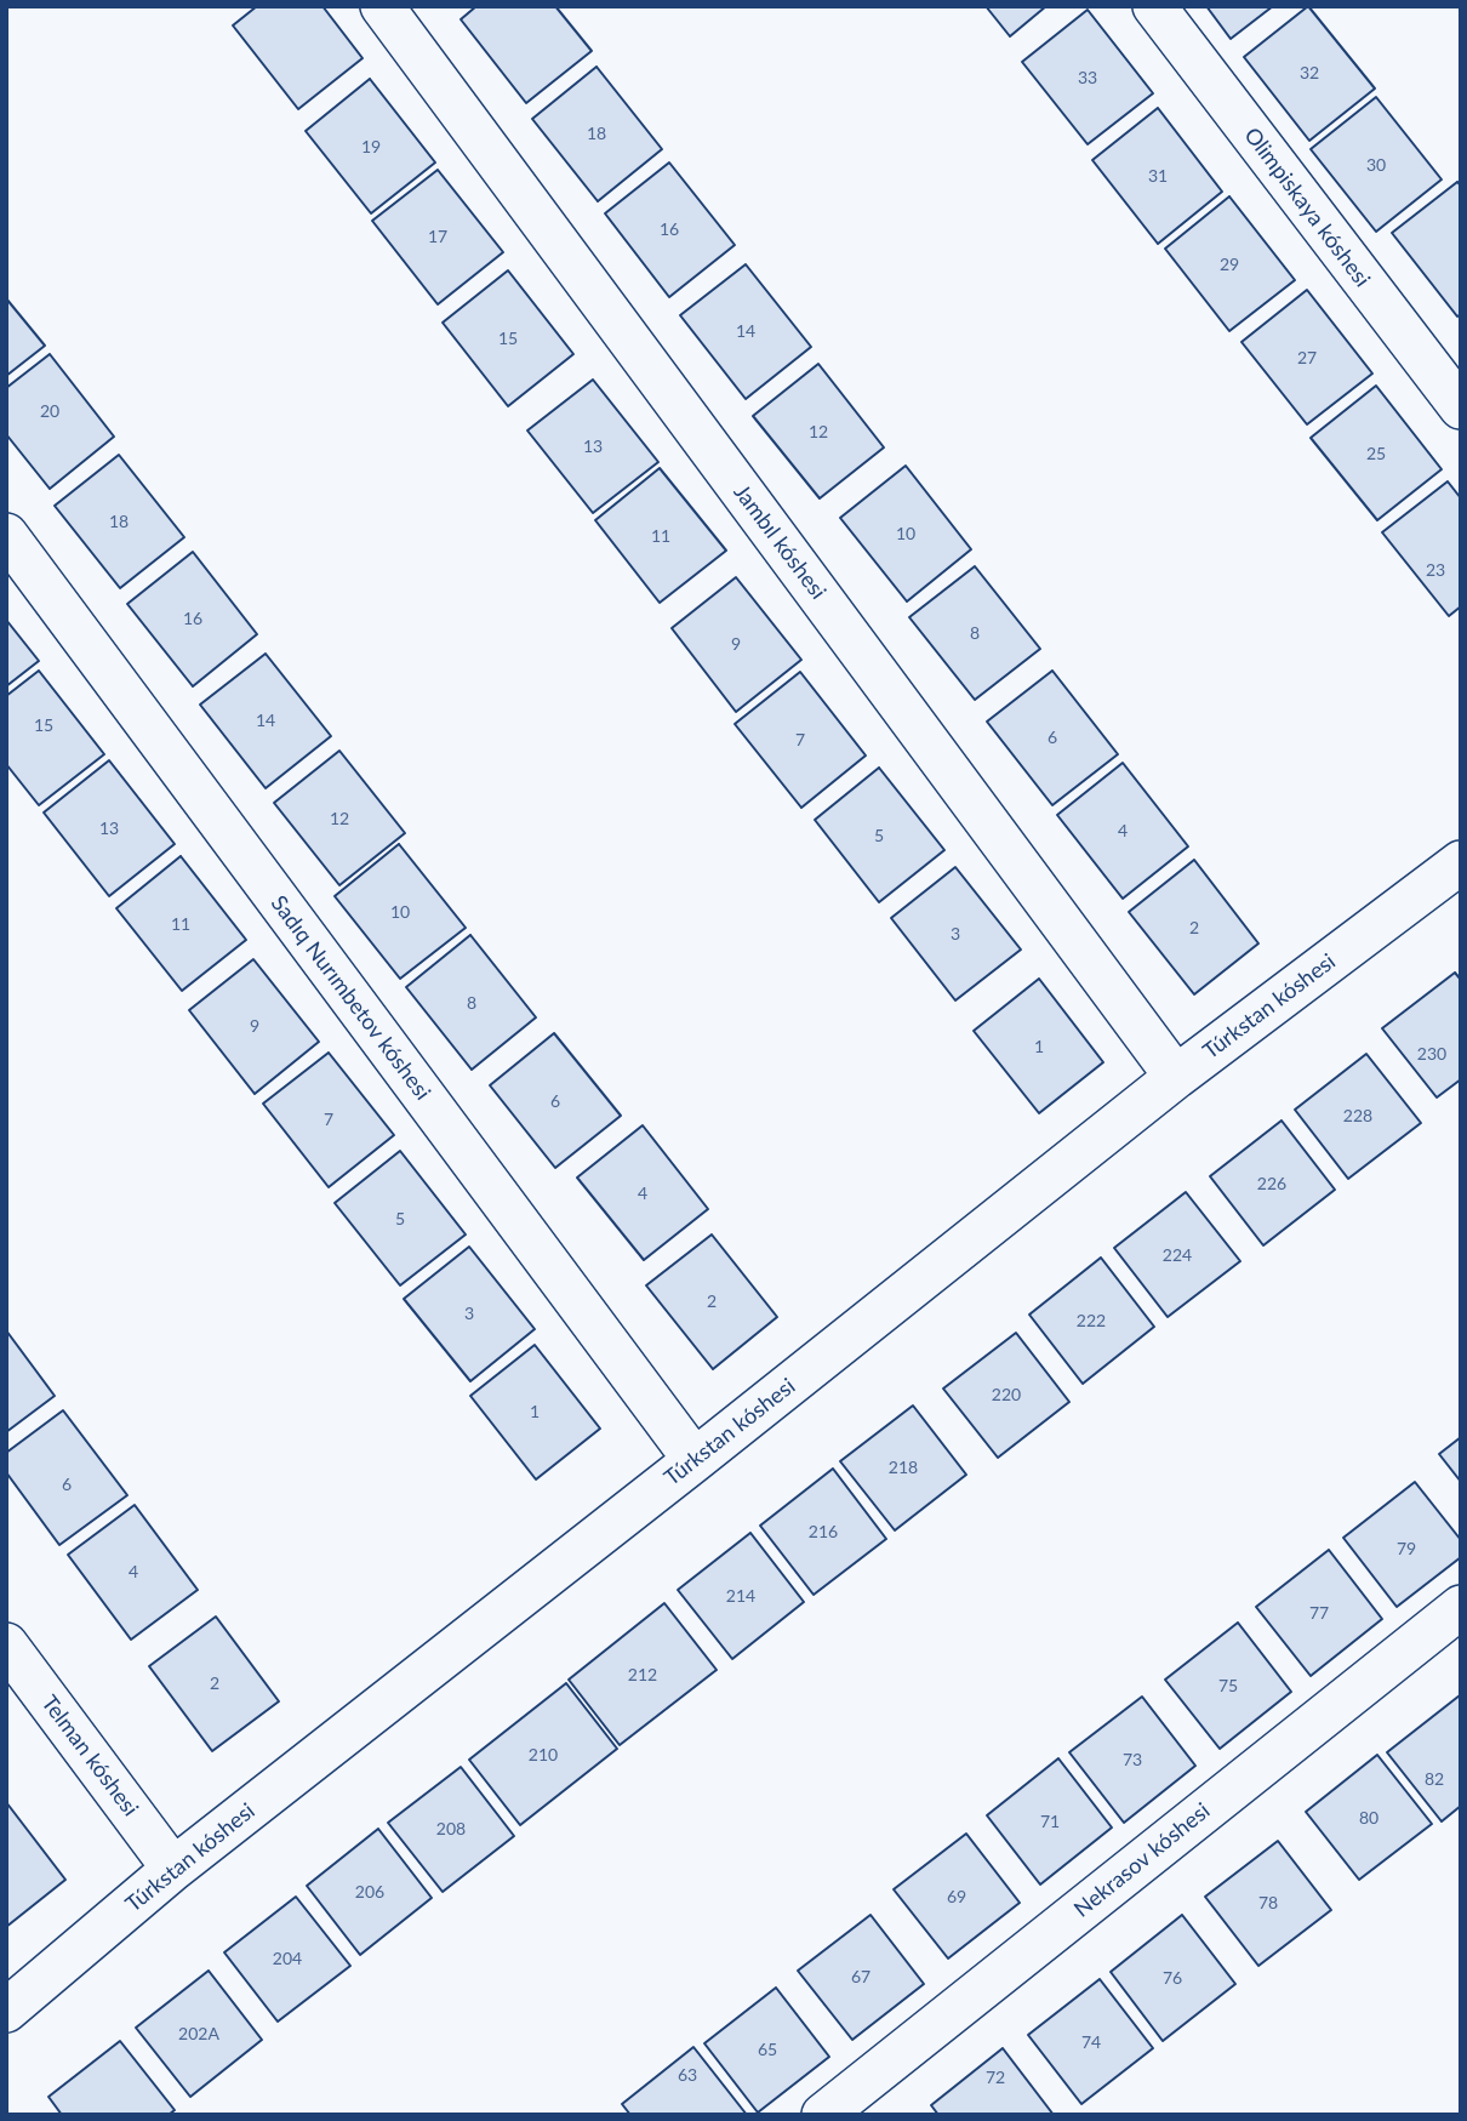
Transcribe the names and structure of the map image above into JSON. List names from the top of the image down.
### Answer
{
  "streets": {
    "street": [
      "Olimpiskaya kóshesi",
      "Jambıl kóshesi",
      "Sadıq Nurımbetov kóshesi",
      "Túrkstan kóshesi",
      "Telman kóshesi",
      "Nekrasov kóshesi"
    ]
  },
  "crossings": [
    ["Jambıl kóshesi", "Túrkstan kóshesi"],
    ["Sadıq Nurımbetov kóshesi", "Túrkstan kóshesi"],
    ["Túrkstan kóshesi", "Telman kóshesi"]
  ],
  "house_numbers": [
    "32",
    "33",
    "18",
    "19",
    "30",
    "31",
    "16",
    "17",
    "29",
    "14",
    "15",
    "27",
    "20",
    "12",
    "13",
    "25",
    "18",
    "10",
    "11",
    "23",
    "16",
    "8",
    "9",
    "14",
    "15",
    "6",
    "7",
    "12",
    "13",
    "4",
    "5",
    "10",
    "11",
    "2",
    "3",
    "8",
    "9",
    "1",
    "230",
    "6",
    "228",
    "7",
    "226",
    "4",
    "5",
    "224",
    "2",
    "3",
    "222",
    "220",
    "1",
    "218",
    "6",
    "216",
    "79",
    "4",
    "214",
    "77",
    "212",
    "2",
    "75",
    "210",
    "73",
    "82",
    "80",
    "71",
    "208",
    "206",
    "69",
    "78",
    "204",
    "67",
    "76",
    "202A",
    "74",
    "65",
    "63",
    "72"
  ]
}
